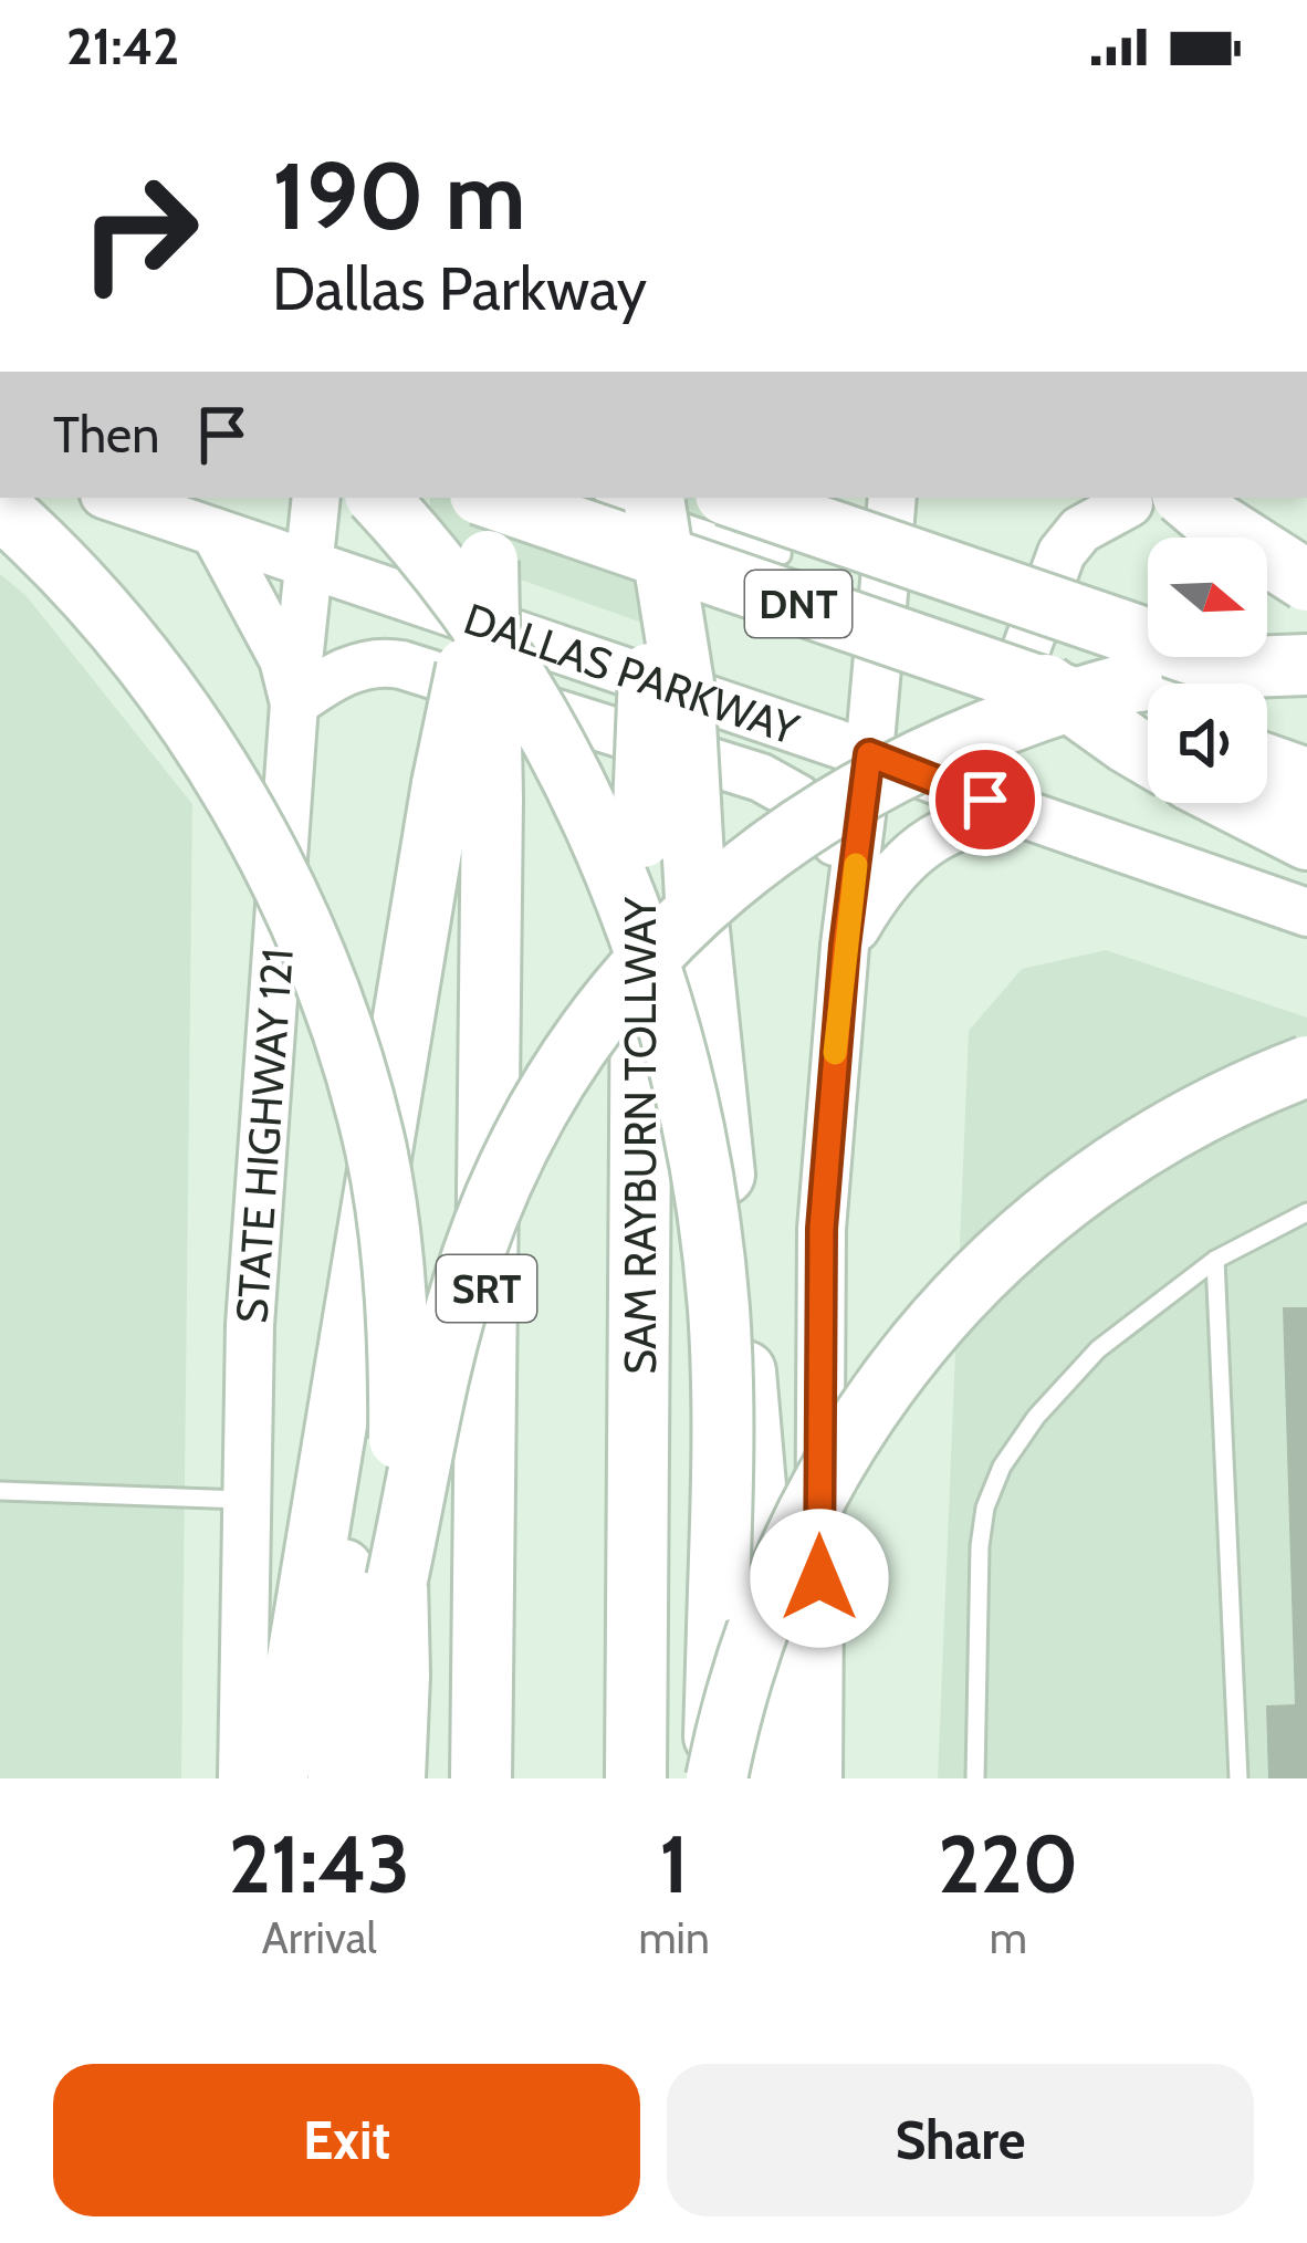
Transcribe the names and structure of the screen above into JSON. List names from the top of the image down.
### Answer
{
  "streets": {
    "highway": ["DNT", "SAM RAYBURN TOLLWAY", "SRT"],
    "main road": ["DALLAS PARKWAY", "STATE HIGHWAY 121"]
  },
  "crossings": [
    ["DALLAS PARKWAY", "STATE HIGHWAY 121"]
  ],
  "north": "right",
  "page": {
    "status": "21:42",
    "turn": ["190 m", "Dallas Parkway"],
    "then": "Then",
    "eta": [
      "21:43",
      "Arrival",
      "1",
      "min",
      "220",
      "m"
    ],
    "buttons": ["Exit", "Share"]
  }
}
